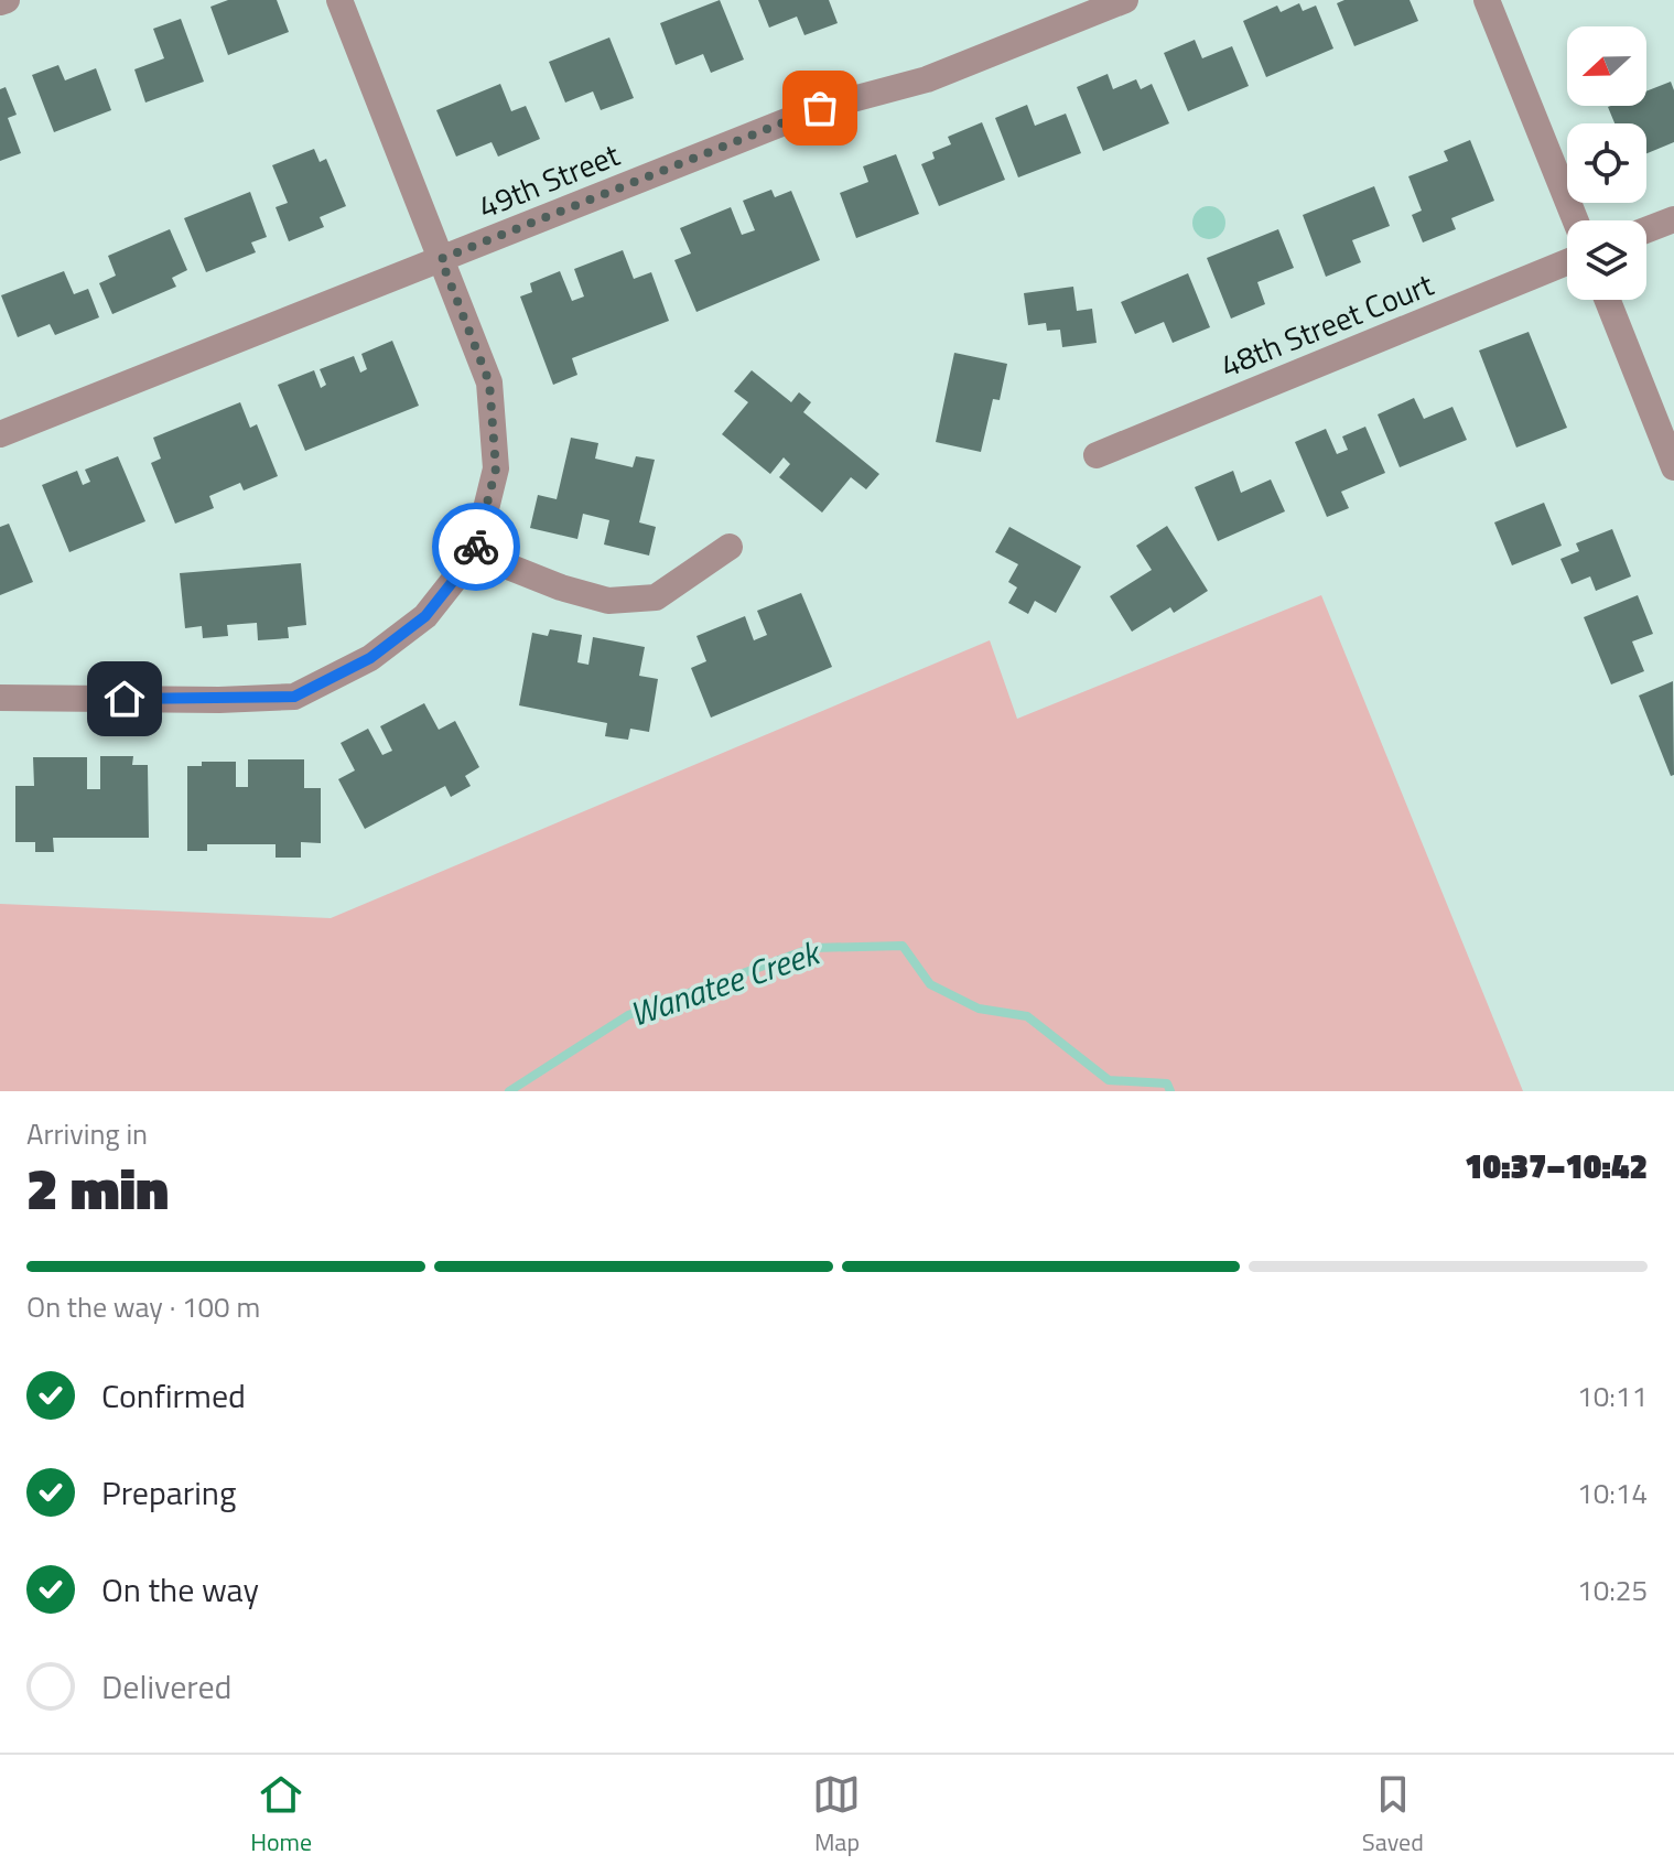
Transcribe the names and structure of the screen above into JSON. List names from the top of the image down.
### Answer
{
  "streets": {
    "street": ["49th Street", "48th Street Court"]
  },
  "water": ["Wanatee Creek"],
  "north": "left",
  "page": {
    "heading": ["2 min", "Arriving in", "10:37–10:42"],
    "bar": "On the way · 100 m",
    "list": [
      ["Confirmed", "10:11"],
      ["Preparing", "10:14"],
      ["On the way", "10:25"],
      "Delivered"
    ],
    "tabs": ["Home", "Map", "Saved"]
  }
}
